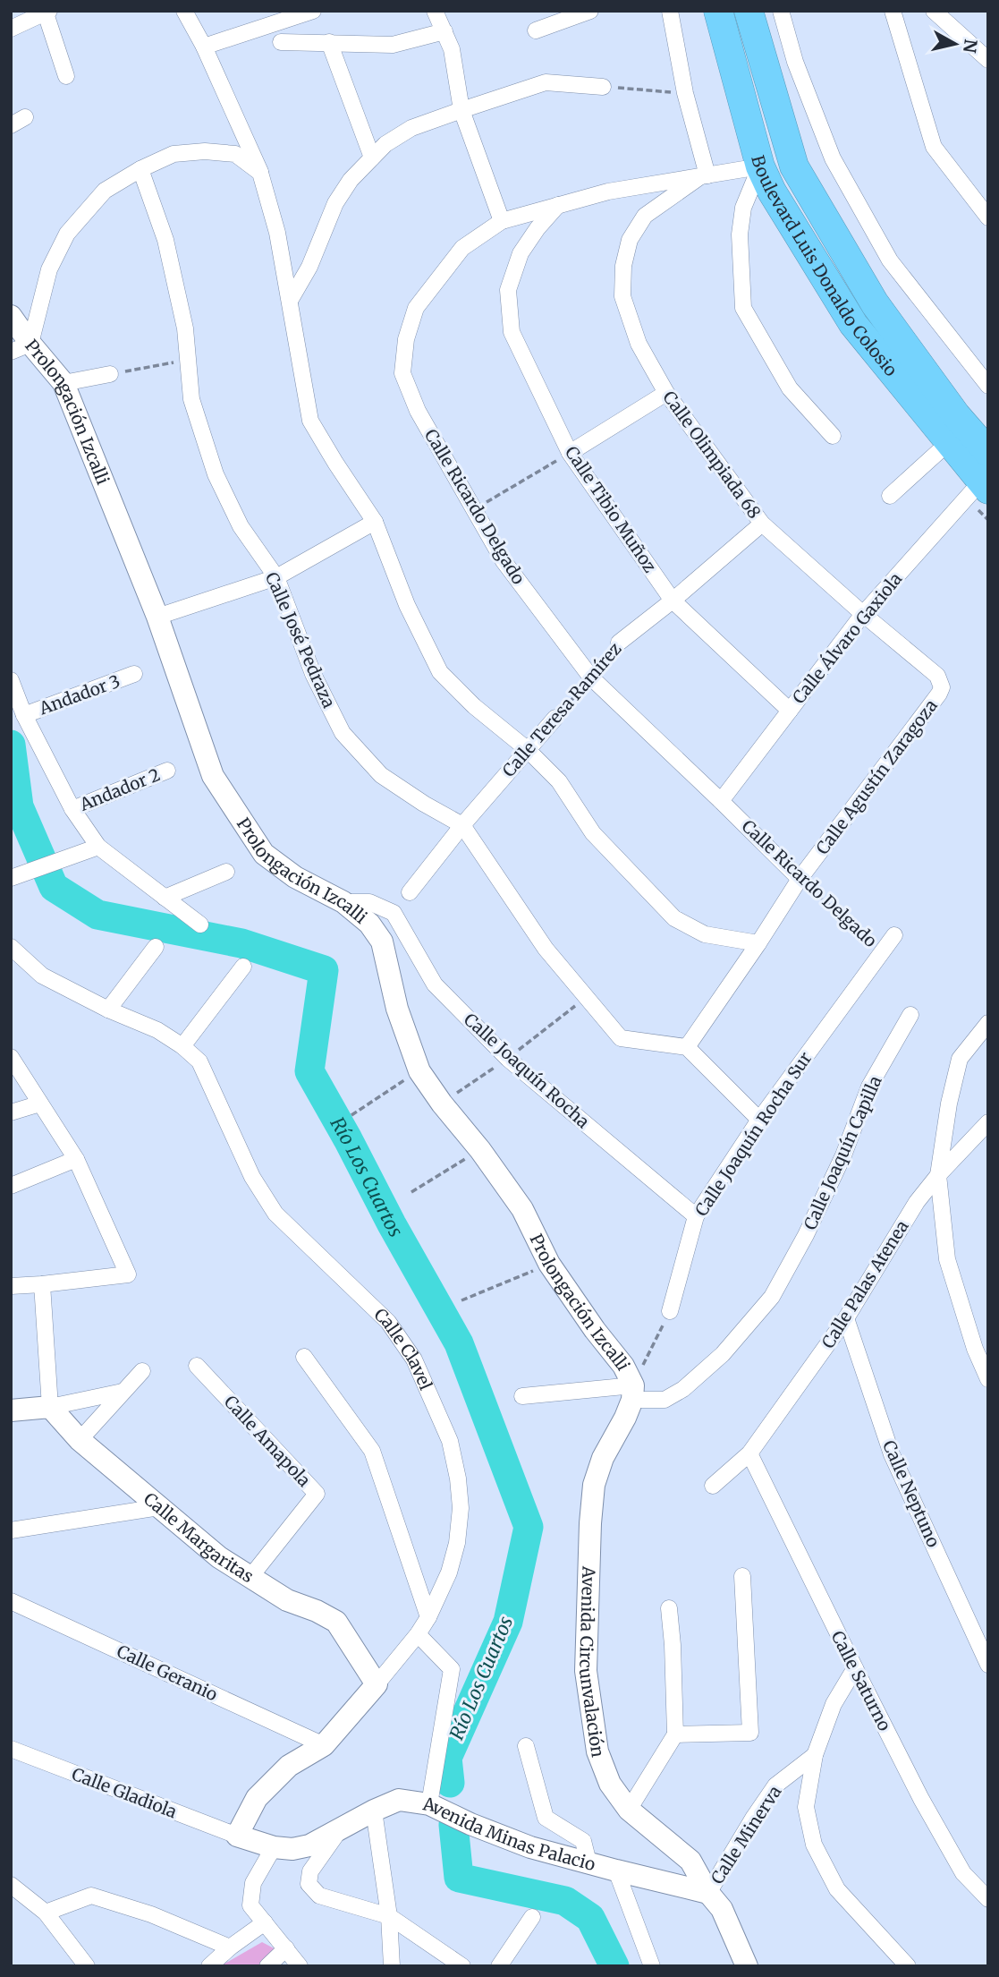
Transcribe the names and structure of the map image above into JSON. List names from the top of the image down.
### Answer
{
  "streets": {
    "highway": ["Boulevard Luis Donaldo Colosio"],
    "street": [
      "Prolongación Izcalli",
      "Calle Olimpiada 68",
      "Calle Ricardo Delgado",
      "Calle Tibio Muñoz",
      "Calle Álvaro Gaxiola",
      "Calle José Pedraza",
      "Andador 3",
      "Calle Teresa Ramírez",
      "Calle Agustín Zaragoza",
      "Andador 2",
      "Calle Joaquín Rocha",
      "Calle Joaquín Rocha Sur",
      "Calle Joaquín Capilla",
      "Calle Palas Atenea",
      "Calle Clavel",
      "Calle Amapola",
      "Calle Neptuno",
      "Calle Margaritas",
      "Avenida Circunvalación",
      "Calle Geranio",
      "Calle Saturno",
      "Calle Gladiola",
      "Avenida Minas Palacio",
      "Calle Minerva"
    ]
  },
  "crossings": [
    ["Boulevard Luis Donaldo Colosio", "Calle Ricardo Delgado"],
    ["Boulevard Luis Donaldo Colosio", "Calle Álvaro Gaxiola"],
    ["Prolongación Izcalli", "Calle Joaquín Rocha"],
    ["Prolongación Izcalli", "Calle Joaquín Capilla"],
    ["Prolongación Izcalli", "Avenida Circunvalación"],
    ["Calle Olimpiada 68", "Calle Ricardo Delgado"],
    ["Calle Olimpiada 68", "Calle Álvaro Gaxiola"],
    ["Calle Olimpiada 68", "Calle Teresa Ramírez"],
    ["Calle Olimpiada 68", "Calle Agustín Zaragoza"],
    ["Calle Ricardo Delgado", "Calle Tibio Muñoz"],
    ["Calle Ricardo Delgado", "Calle Álvaro Gaxiola"],
    ["Calle Ricardo Delgado", "Calle Teresa Ramírez"],
    ["Calle Ricardo Delgado", "Calle Agustín Zaragoza"],
    ["Calle Ricardo Delgado", "Calle Joaquín Rocha Sur"],
    ["Calle Tibio Muñoz", "Calle Álvaro Gaxiola"],
    ["Calle Tibio Muñoz", "Calle Teresa Ramírez"],
    ["Calle José Pedraza", "Calle Teresa Ramírez"],
    ["Calle José Pedraza", "Calle Agustín Zaragoza"],
    ["Calle Joaquín Rocha", "Calle Joaquín Rocha Sur"],
    ["Calle Joaquín Capilla", "Avenida Circunvalación"],
    ["Calle Palas Atenea", "Calle Neptuno"],
    ["Calle Palas Atenea", "Calle Saturno"],
    ["Calle Clavel", "Calle Margaritas"],
    ["Calle Clavel", "Calle Geranio"],
    ["Calle Clavel", "Calle Gladiola"],
    ["Calle Clavel", "Avenida Minas Palacio"],
    ["Calle Amapola", "Calle Margaritas"],
    ["Avenida Circunvalación", "Avenida Minas Palacio"],
    ["Avenida Circunvalación", "Calle Minerva"],
    ["Calle Gladiola", "Avenida Minas Palacio"],
    ["Avenida Minas Palacio", "Calle Minerva"]
  ],
  "water": ["Río Los Cuartos"],
  "north": "right"
}
